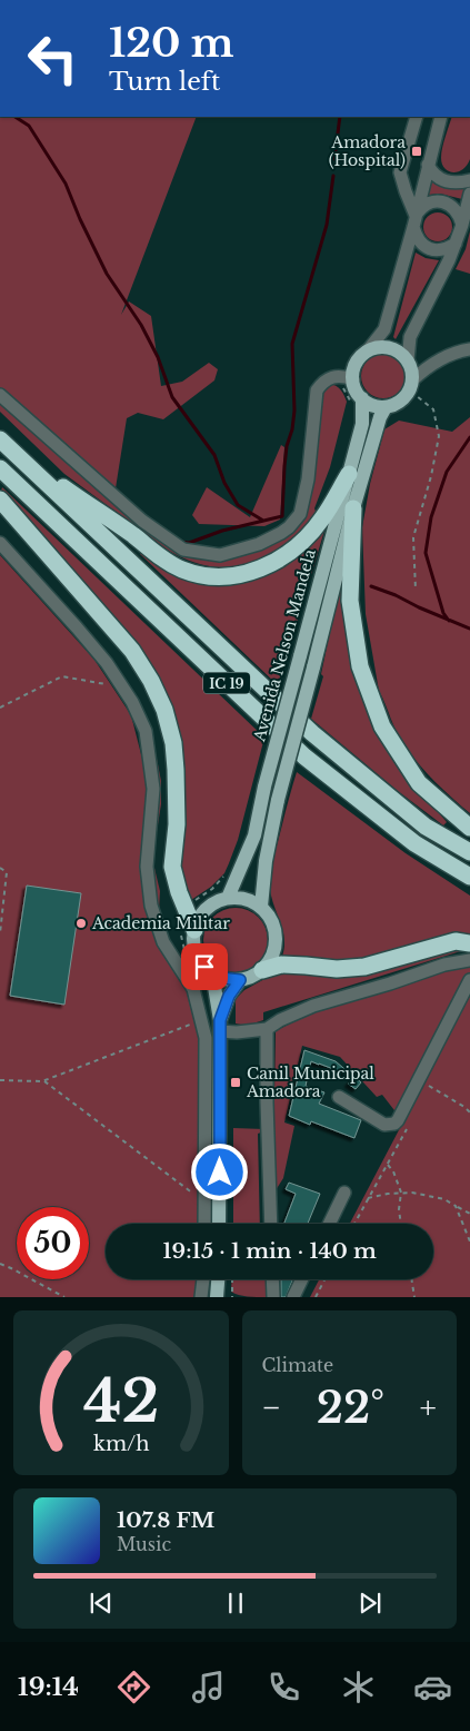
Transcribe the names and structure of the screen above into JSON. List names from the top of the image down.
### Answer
{
  "streets": {
    "highway": ["IC 19"],
    "main road": ["Avenida Nelson Mandela"]
  },
  "places": {
    "transit": ["Amadora (Hospital)", "Canil Municipal Amadora"],
    "other": ["Academia Militar"]
  },
  "page": {
    "turn": ["120 m", "Turn left"],
    "limit": "50",
    "trip": "19:15 · 1 min · 140 m",
    "tile": "Climate",
    "heat": ["−", "22°", "+"],
    "song": ["107.8 FM", "Music"],
    "tabs": "19:14",
    "gauge": ["42", "km/h"]
  }
}
